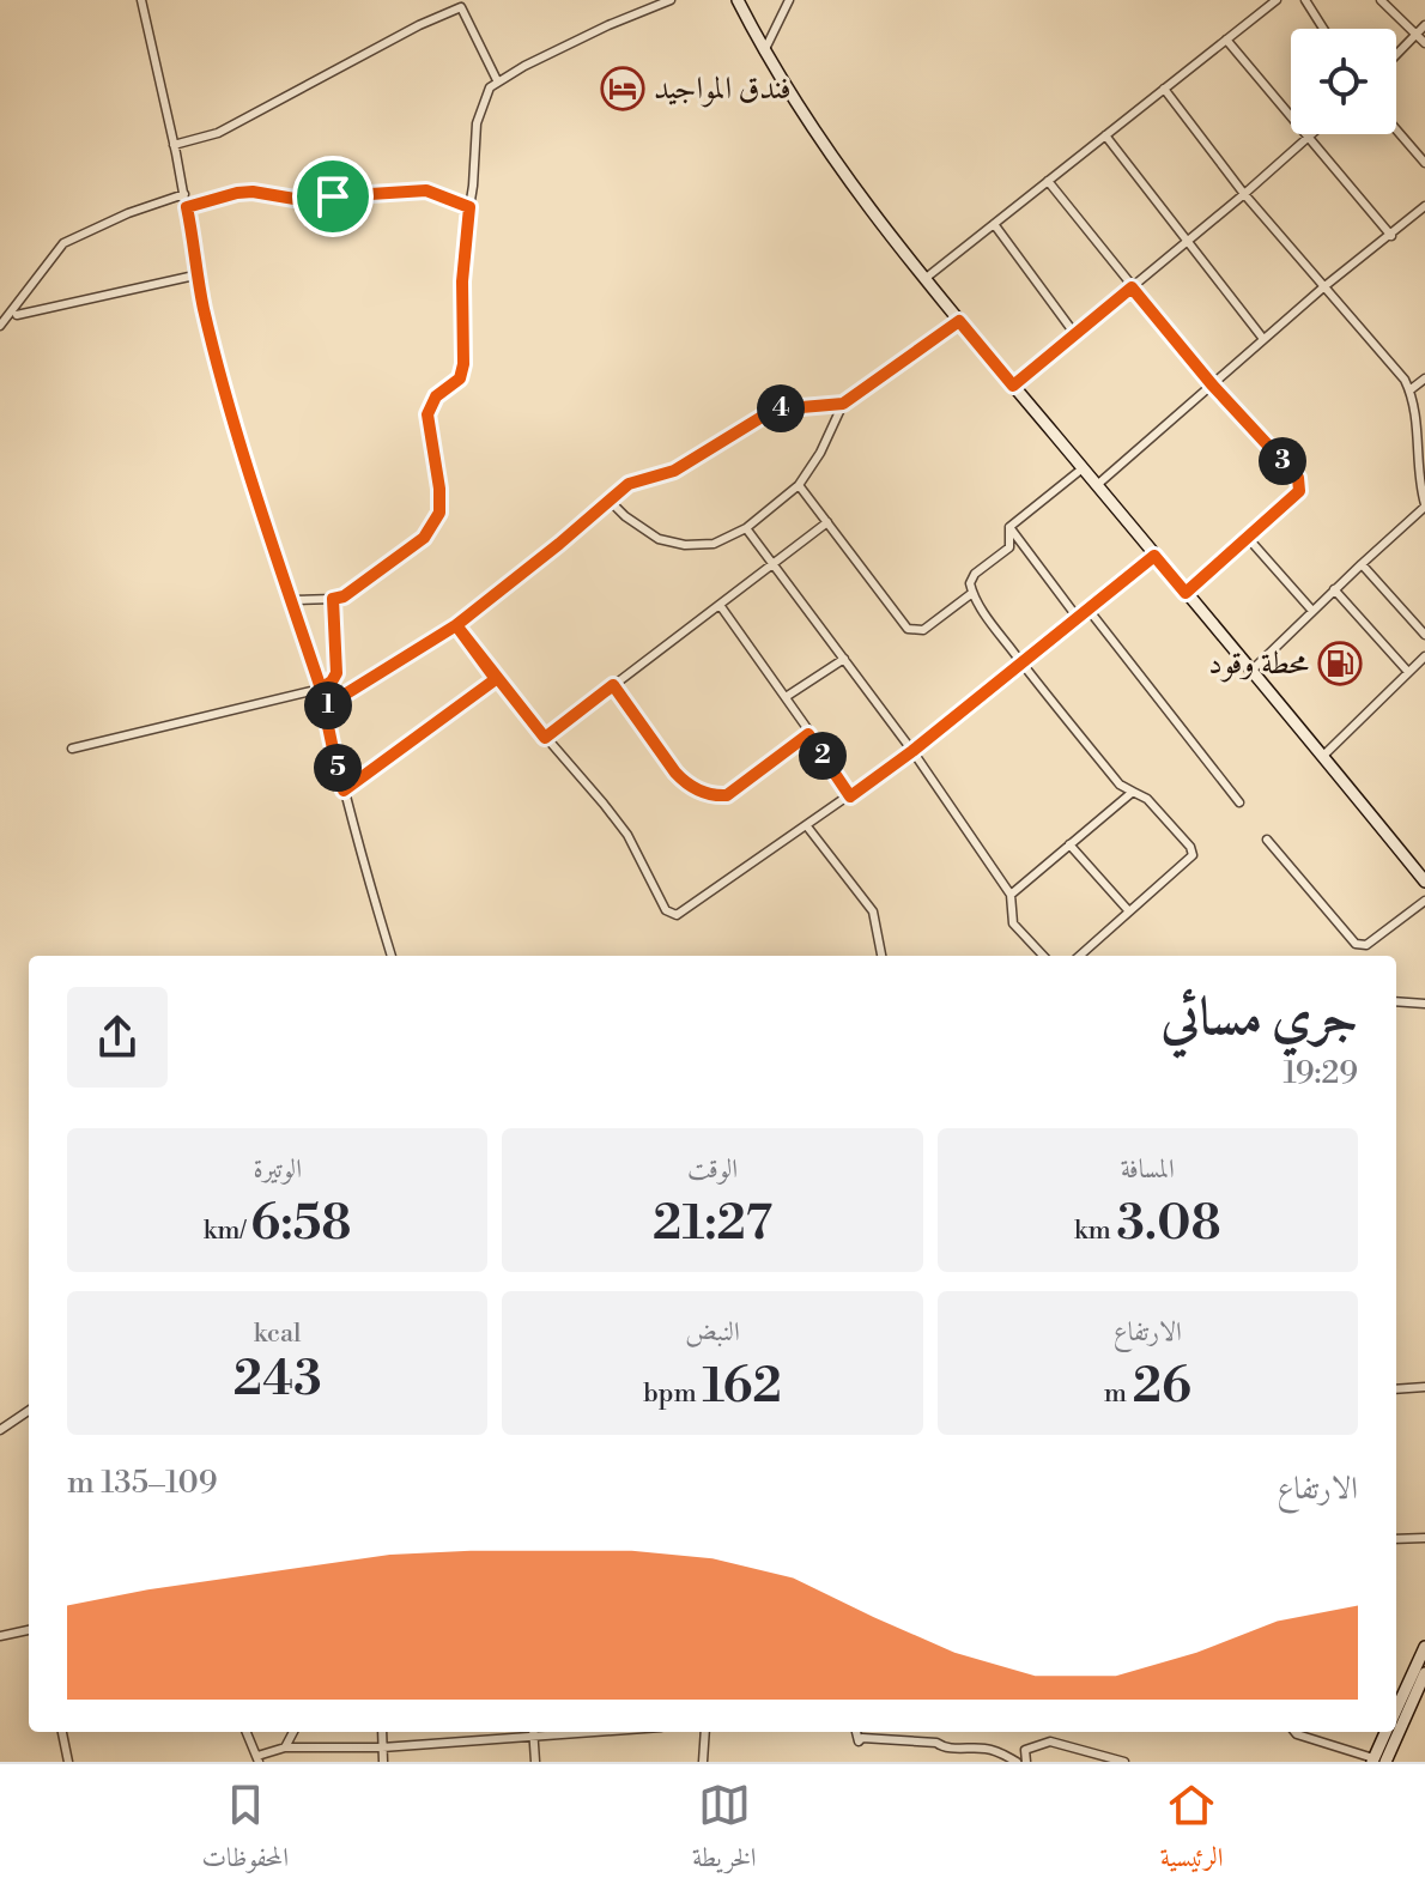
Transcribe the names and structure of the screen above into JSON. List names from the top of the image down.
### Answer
{
  "places": {
    "hotel": ["فندق المواجيد"],
    "fuel station": ["محطة وقود"]
  },
  "page": {
    "pins": [
      "4",
      "3",
      "1",
      "2",
      "5"
    ],
    "heading": ["جري مسائي", "19:29"],
    "stats": [
      ["المسافة", "3.08 km"],
      ["الوقت", "21:27"],
      ["الوتيرة", "6:58 /km"],
      ["الارتفاع", "26 m"],
      ["النبض", "162 bpm"],
      ["kcal", "243"]
    ],
    "chart": ["الارتفاع", "109–135 m"],
    "tabs": ["الرئيسية", "الخريطة", "المحفوظات"]
  }
}
